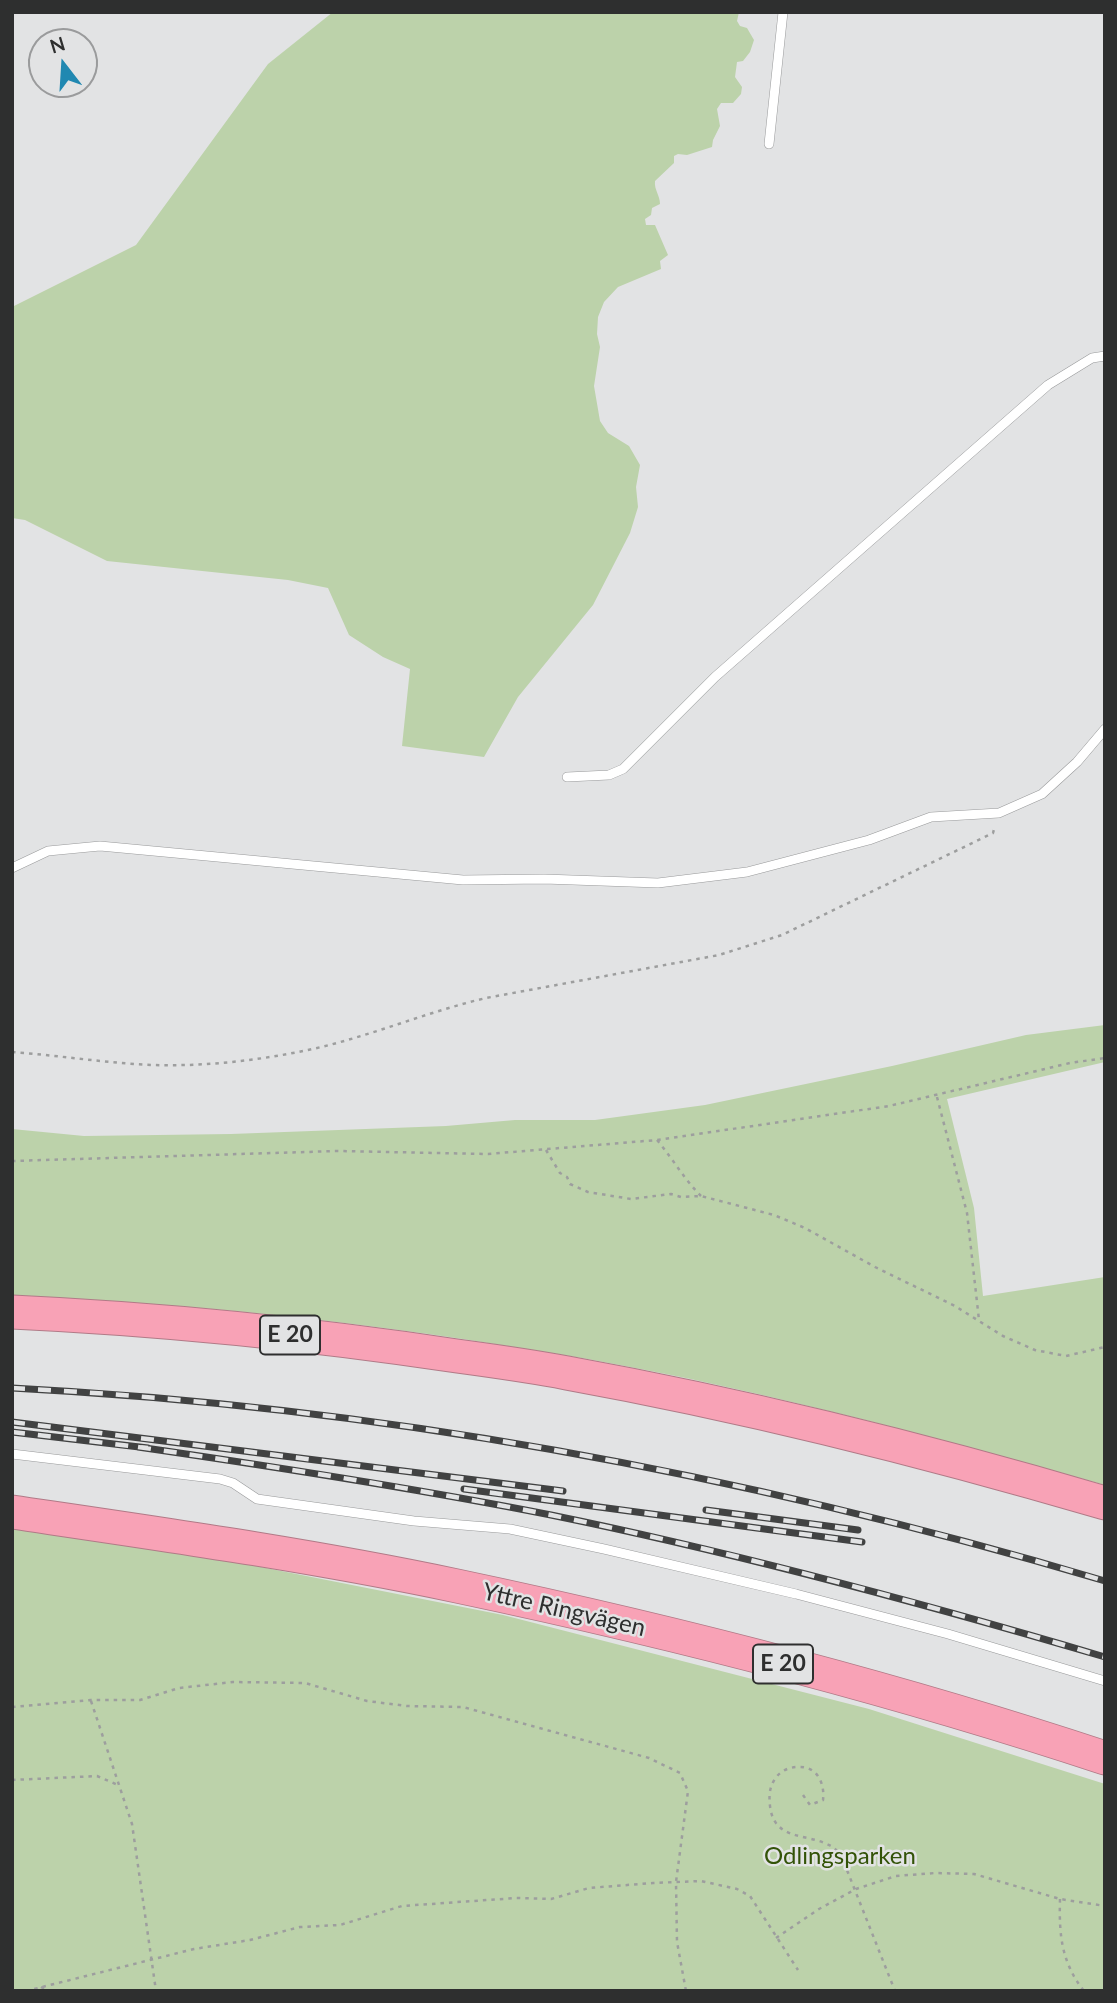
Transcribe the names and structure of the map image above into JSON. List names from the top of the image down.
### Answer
{
  "streets": {
    "highway": ["E 20", "Yttre Ringvägen"]
  },
  "parks": ["Odlingsparken"],
  "north": "top"
}
